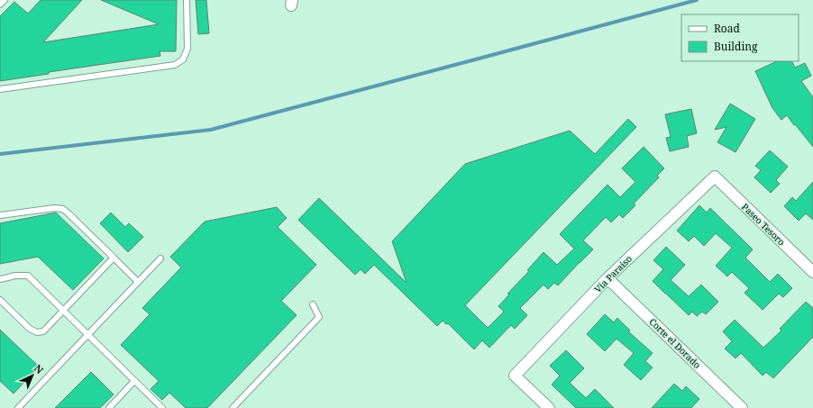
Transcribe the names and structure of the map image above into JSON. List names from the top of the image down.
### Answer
{
  "streets": {
    "street": ["Paseo Tesoro", "Via Paraiso", "Corte el Dorado"]
  },
  "crossings": [
    ["Paseo Tesoro", "Via Paraiso"],
    ["Via Paraiso", "Corte el Dorado"]
  ],
  "legend": ["Road", "Building"],
  "north": "top right"
}
